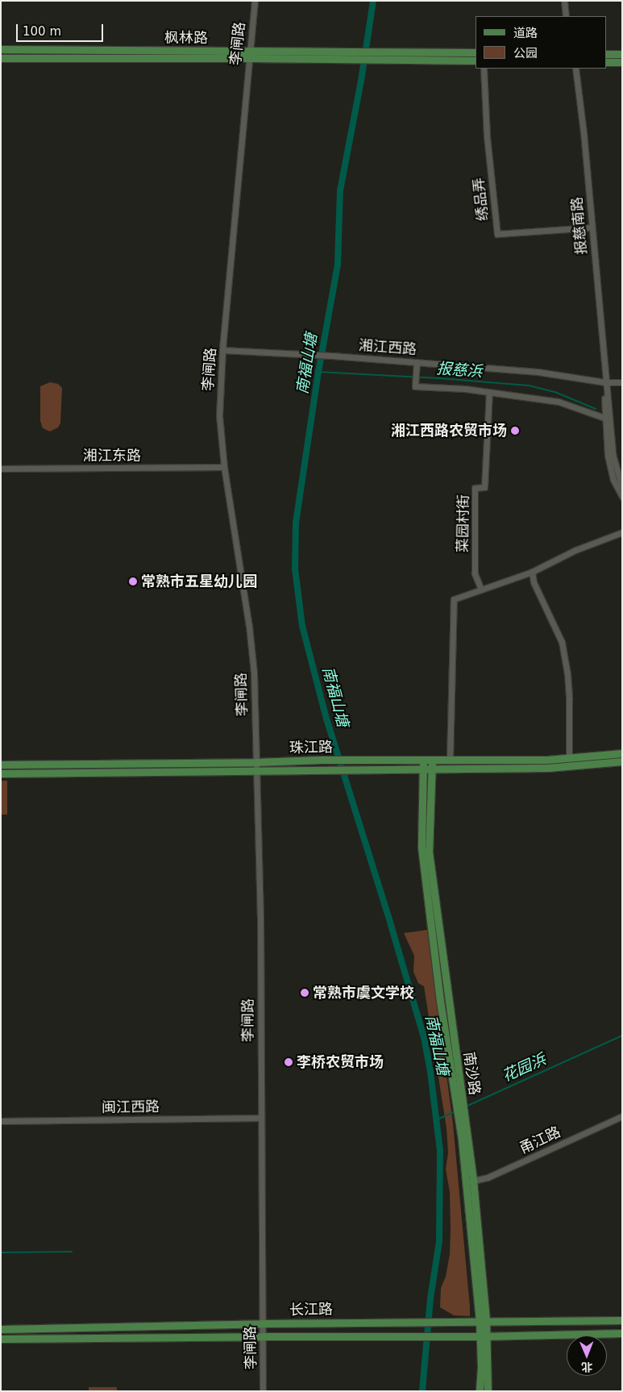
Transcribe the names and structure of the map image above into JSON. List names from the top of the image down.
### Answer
{
  "streets": {
    "main road": [
      "枫林路",
      "珠江路",
      "南沙路",
      "长江路"
    ],
    "street": [
      "李闸路",
      "绣品弄",
      "报慈南路",
      "湘江西路",
      "湘江东路",
      "菜园村街",
      "闽江西路",
      "甬江路"
    ]
  },
  "crossings": [
    ["枫林路", "李闸路"],
    ["李闸路", "湘江西路"],
    ["李闸路", "湘江东路"],
    ["李闸路", "珠江路"],
    ["李闸路", "闽江西路"],
    ["李闸路", "长江路"],
    ["绣品弄", "报慈南路"],
    ["报慈南路", "湘江西路"],
    ["珠江路", "南沙路"],
    ["南沙路", "甬江路"],
    ["南沙路", "长江路"]
  ],
  "water": ["南福山塘", "报慈浜", "花园浜"],
  "places": [
    "湘江西路农贸市场",
    "常熟市五星幼儿园",
    "常熟市虞文学校",
    "李桥农贸市场"
  ],
  "legend": ["道路", "公园"],
  "scale_bar": "100 m",
  "north": "bottom"
}
